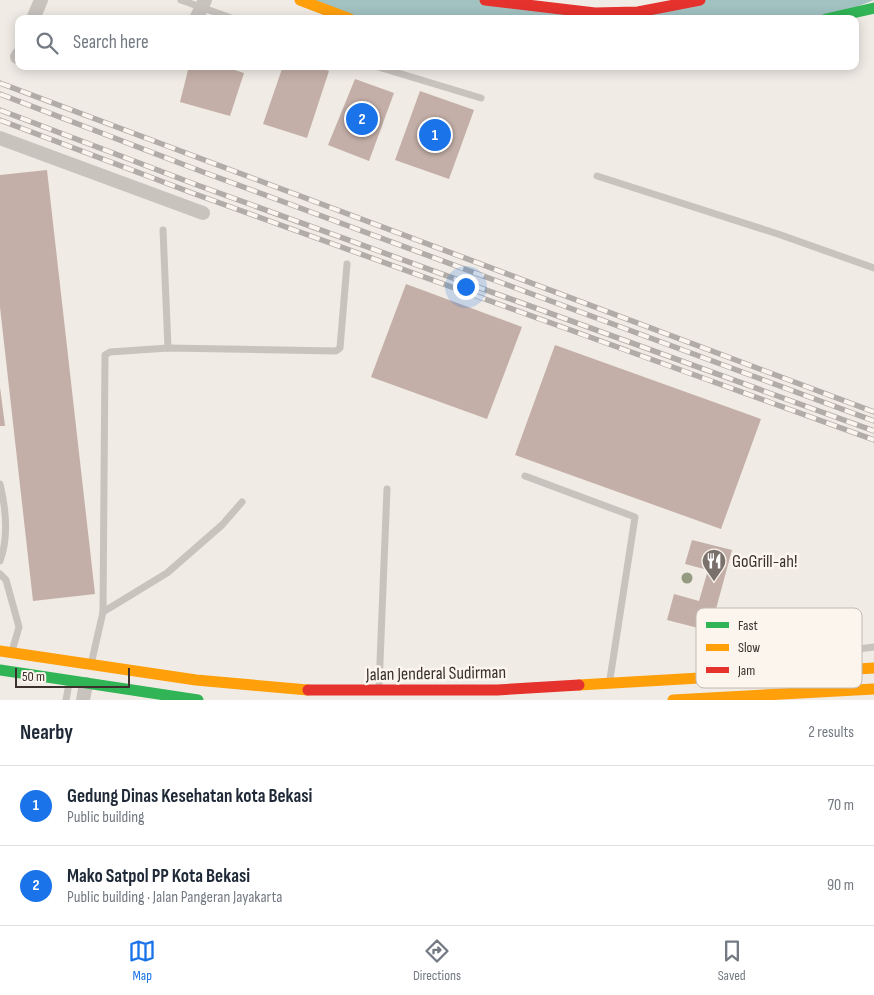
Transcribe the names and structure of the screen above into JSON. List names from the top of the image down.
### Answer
{
  "streets": {
    "main road": ["Jalan Jenderal Sudirman"]
  },
  "places": {
    "restaurant": ["GoGrill-ah!"]
  },
  "legend": ["Fast", "Slow", "Jam"],
  "scale_bar": "50 m",
  "page": {
    "search": "Search here",
    "pins": ["2", "1"],
    "scale": "50 m",
    "heading": ["Nearby", "2 results"],
    "list": [
      {
        "mark": "1",
        "name": "Gedung Dinas Kesehatan kota Bekasi",
        "note": "Public building",
        "value": "70 m"
      },
      {
        "mark": "2",
        "name": "Mako Satpol PP Kota Bekasi",
        "note": "Public building · Jalan Pangeran Jayakarta",
        "value": "90 m"
      }
    ],
    "nav": ["Map", "Directions", "Saved"]
  }
}
